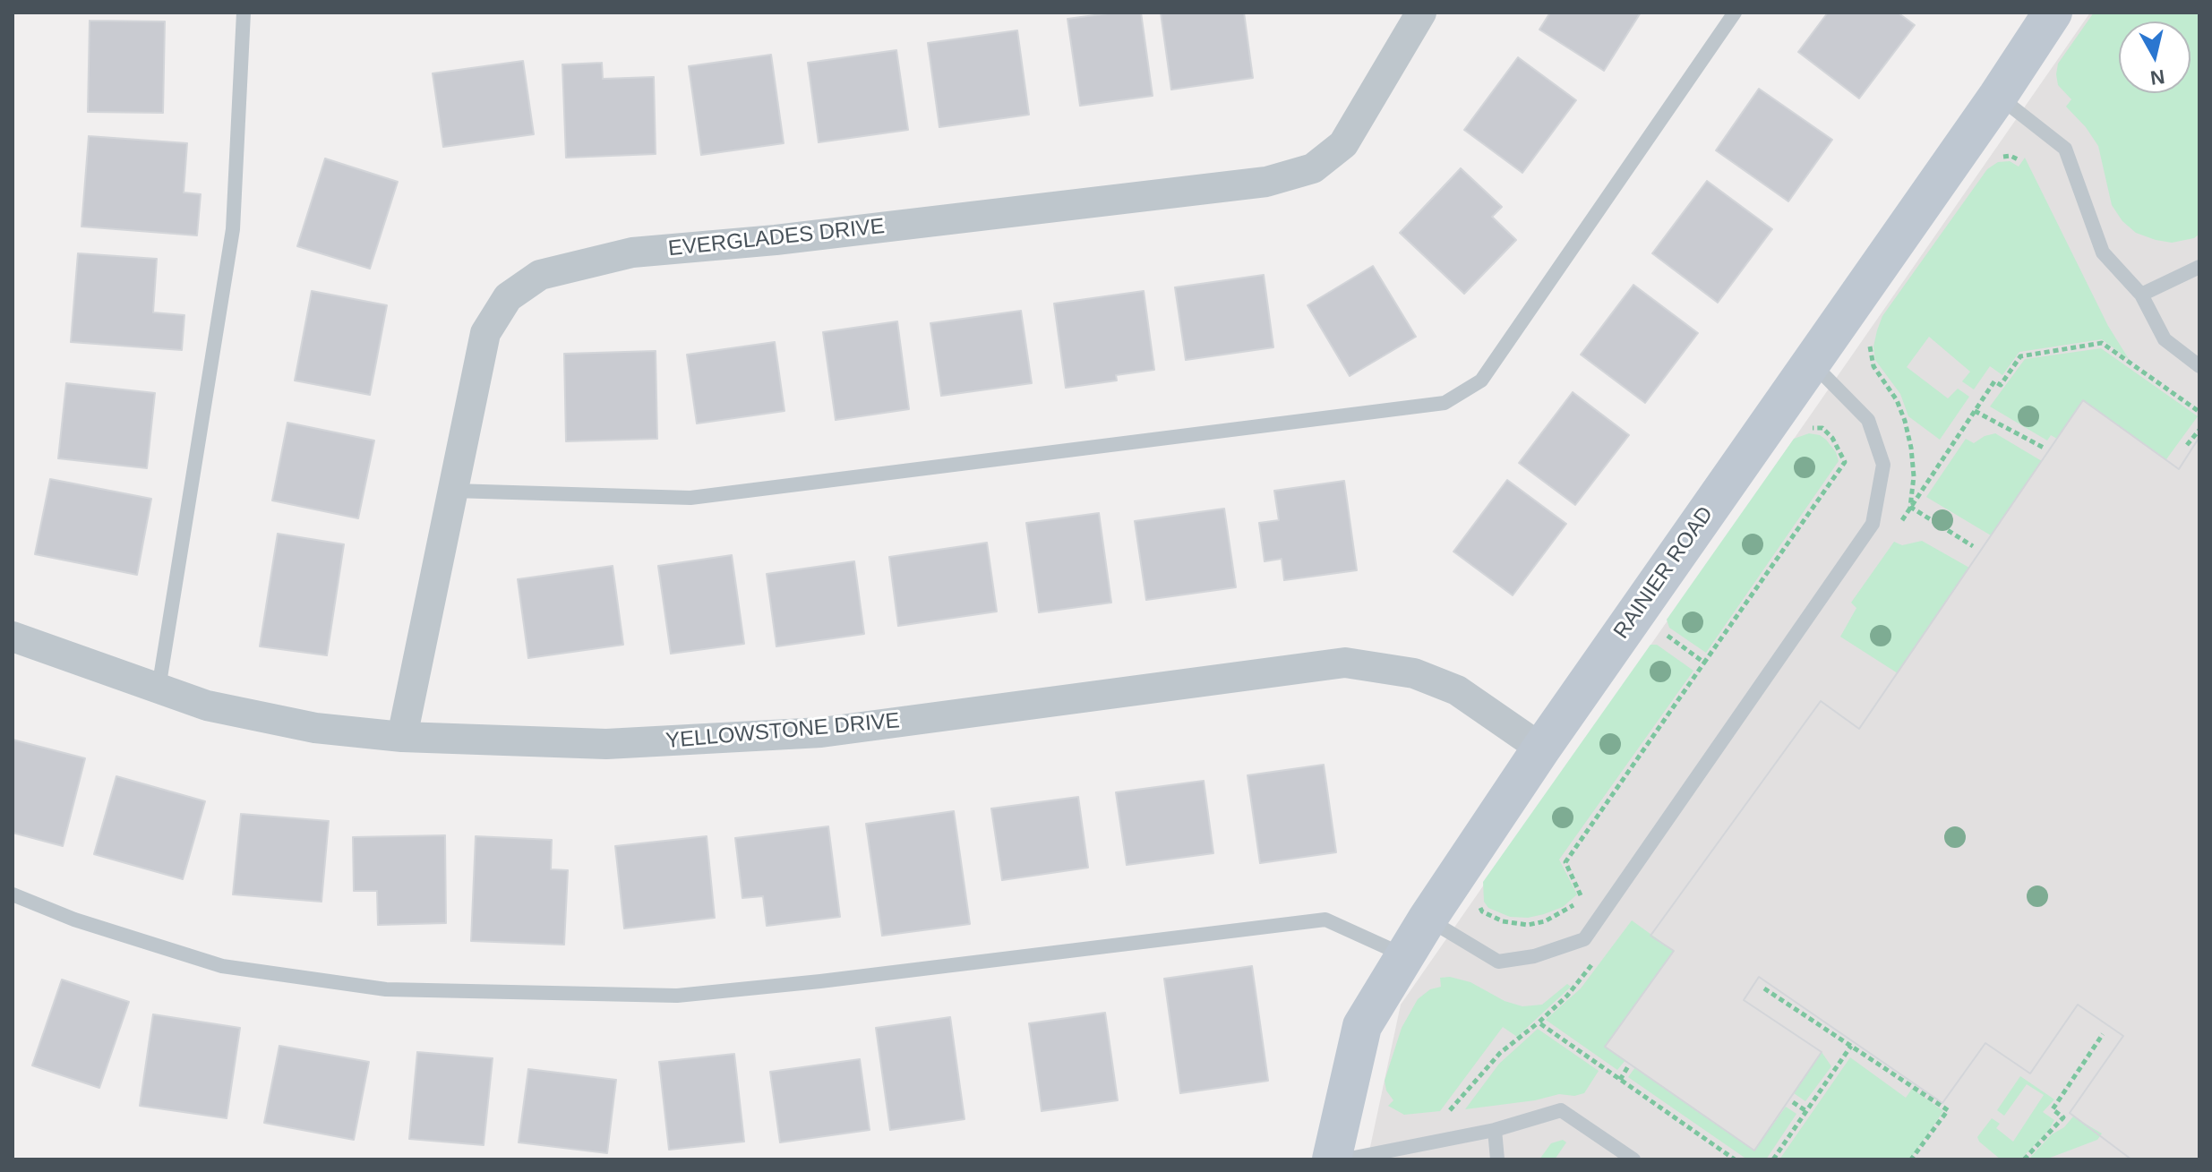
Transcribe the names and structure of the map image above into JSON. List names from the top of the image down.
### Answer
{
  "streets": {
    "street": ["EVERGLADES DRIVE", "RAINIER ROAD", "YELLOWSTONE DRIVE"]
  },
  "crossings": [
    ["EVERGLADES DRIVE", "YELLOWSTONE DRIVE"],
    ["RAINIER ROAD", "YELLOWSTONE DRIVE"]
  ],
  "north": "bottom"
}
